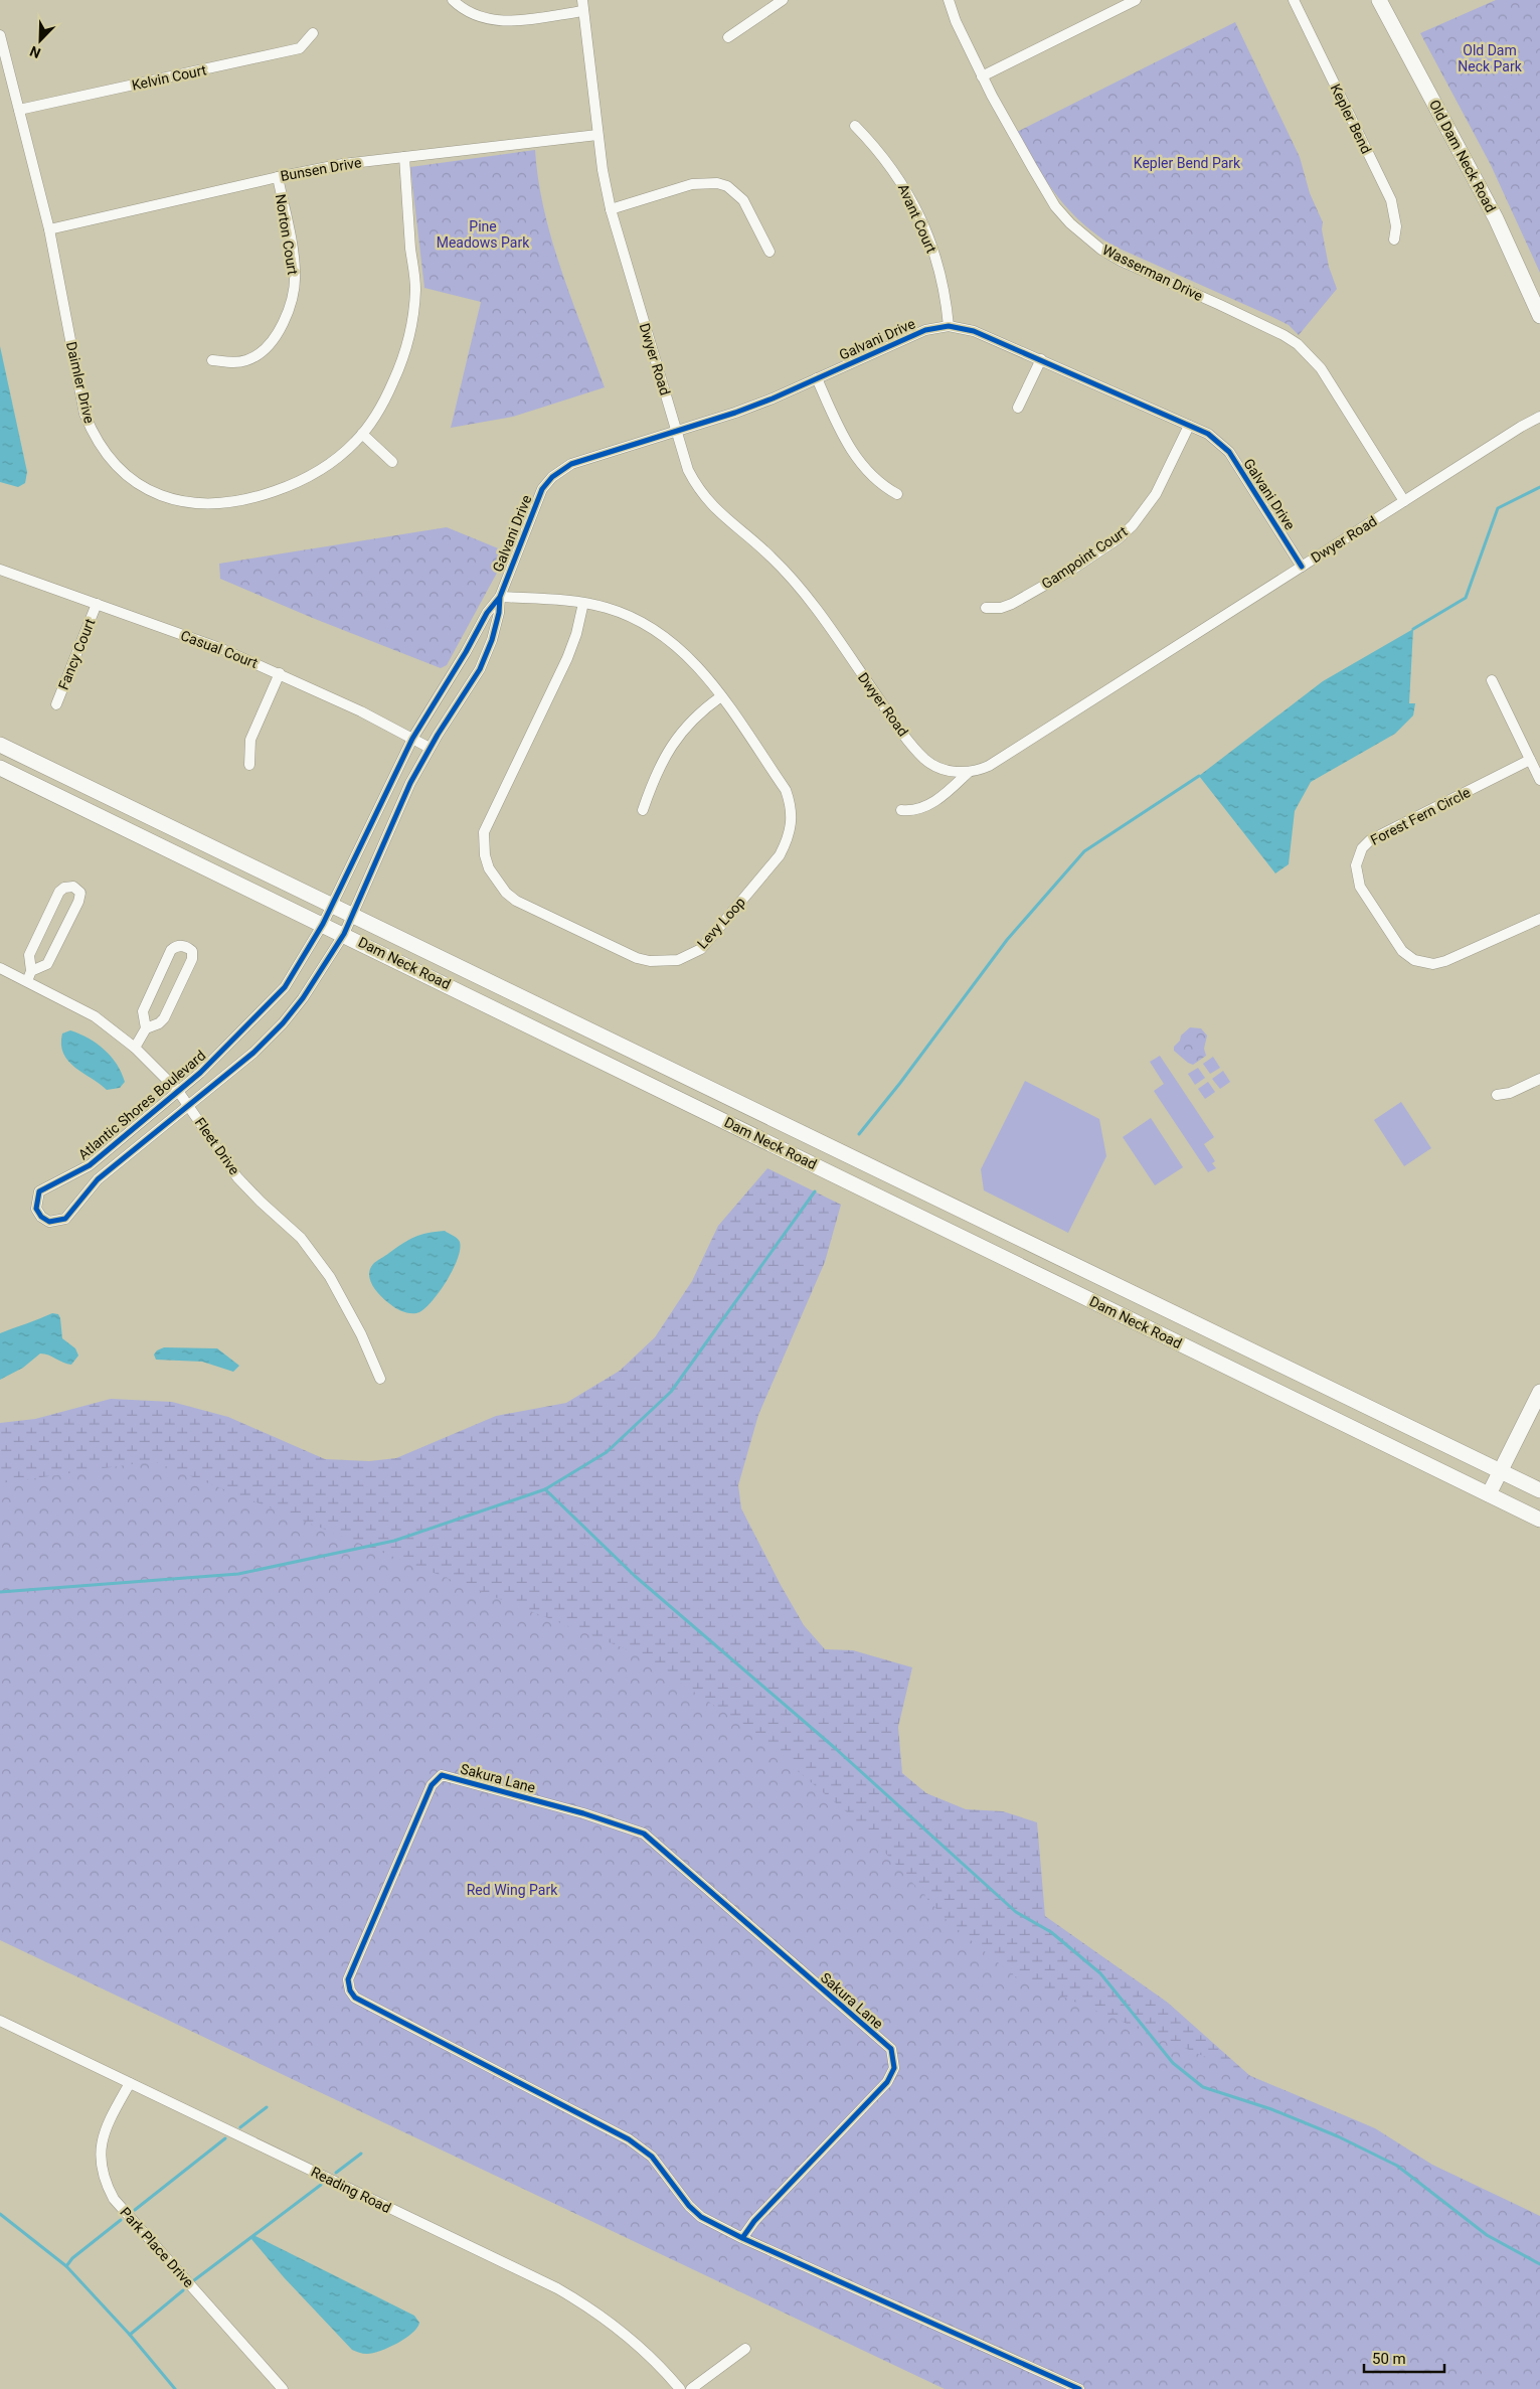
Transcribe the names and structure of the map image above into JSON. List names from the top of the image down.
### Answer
{
  "streets": {
    "main road": ["Old Dam Neck Road", "Dam Neck Road"],
    "street": [
      "Kelvin Court",
      "Kepler Bend",
      "Bunsen Drive",
      "Avant Court",
      "Norton Court",
      "Wasserman Drive",
      "Galvani Drive",
      "Dwyer Road",
      "Daimler Drive",
      "Gampoint Court",
      "Casual Court",
      "Fancy Court",
      "Forest Fern Circle",
      "Levy Loop",
      "Atlantic Shores Boulevard",
      "Fleet Drive",
      "Sakura Lane",
      "Reading Road",
      "Park Place Drive"
    ]
  },
  "crossings": [
    ["Kelvin Court", "Daimler Drive"],
    ["Bunsen Drive", "Norton Court"],
    ["Bunsen Drive", "Dwyer Road"],
    ["Bunsen Drive", "Daimler Drive"],
    ["Avant Court", "Galvani Drive"],
    ["Wasserman Drive", "Dwyer Road"],
    ["Galvani Drive", "Dwyer Road"],
    ["Galvani Drive", "Gampoint Court"],
    ["Galvani Drive", "Casual Court"],
    ["Galvani Drive", "Levy Loop"],
    ["Galvani Drive", "Dam Neck Road"],
    ["Galvani Drive", "Atlantic Shores Boulevard"],
    ["Casual Court", "Fancy Court"],
    ["Dam Neck Road", "Atlantic Shores Boulevard"],
    ["Atlantic Shores Boulevard", "Fleet Drive"],
    ["Reading Road", "Park Place Drive"]
  ],
  "parks": [
    "Old Dam Neck Park",
    "Kepler Bend Park",
    "Pine Meadows Park",
    "Red Wing Park"
  ],
  "scale_bar": "50 m",
  "north": "bottom left"
}
